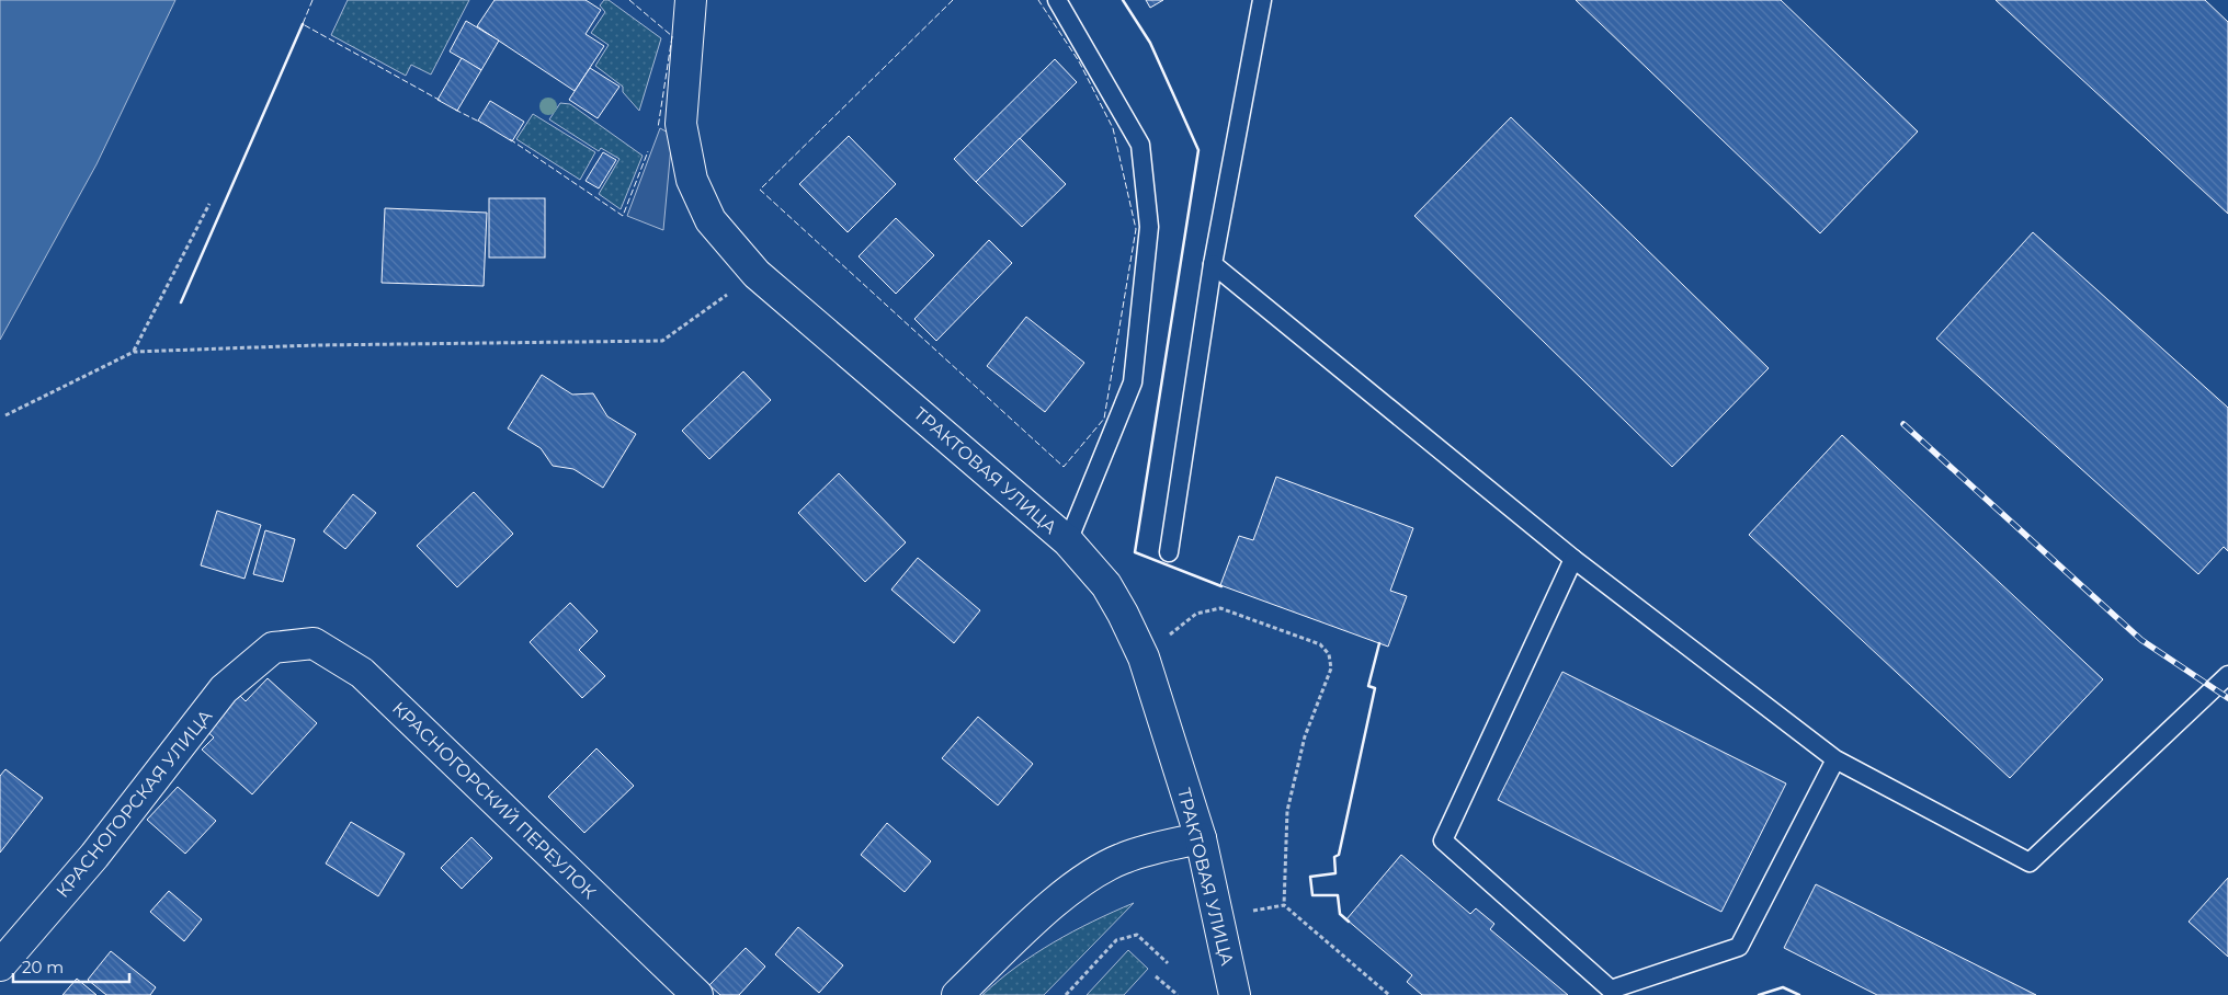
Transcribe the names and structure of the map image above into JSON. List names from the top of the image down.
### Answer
{
  "streets": {
    "street": ["ТРАКТОВАЯ УЛИЦА", "КРАСНОГОРСКИЙ ПЕРЕУЛОК", "КРАСНОГОРСКАЯ УЛИЦА"]
  },
  "crossings": [
    ["КРАСНОГОРСКИЙ ПЕРЕУЛОК", "КРАСНОГОРСКАЯ УЛИЦА"]
  ],
  "scale_bar": "20 m"
}
